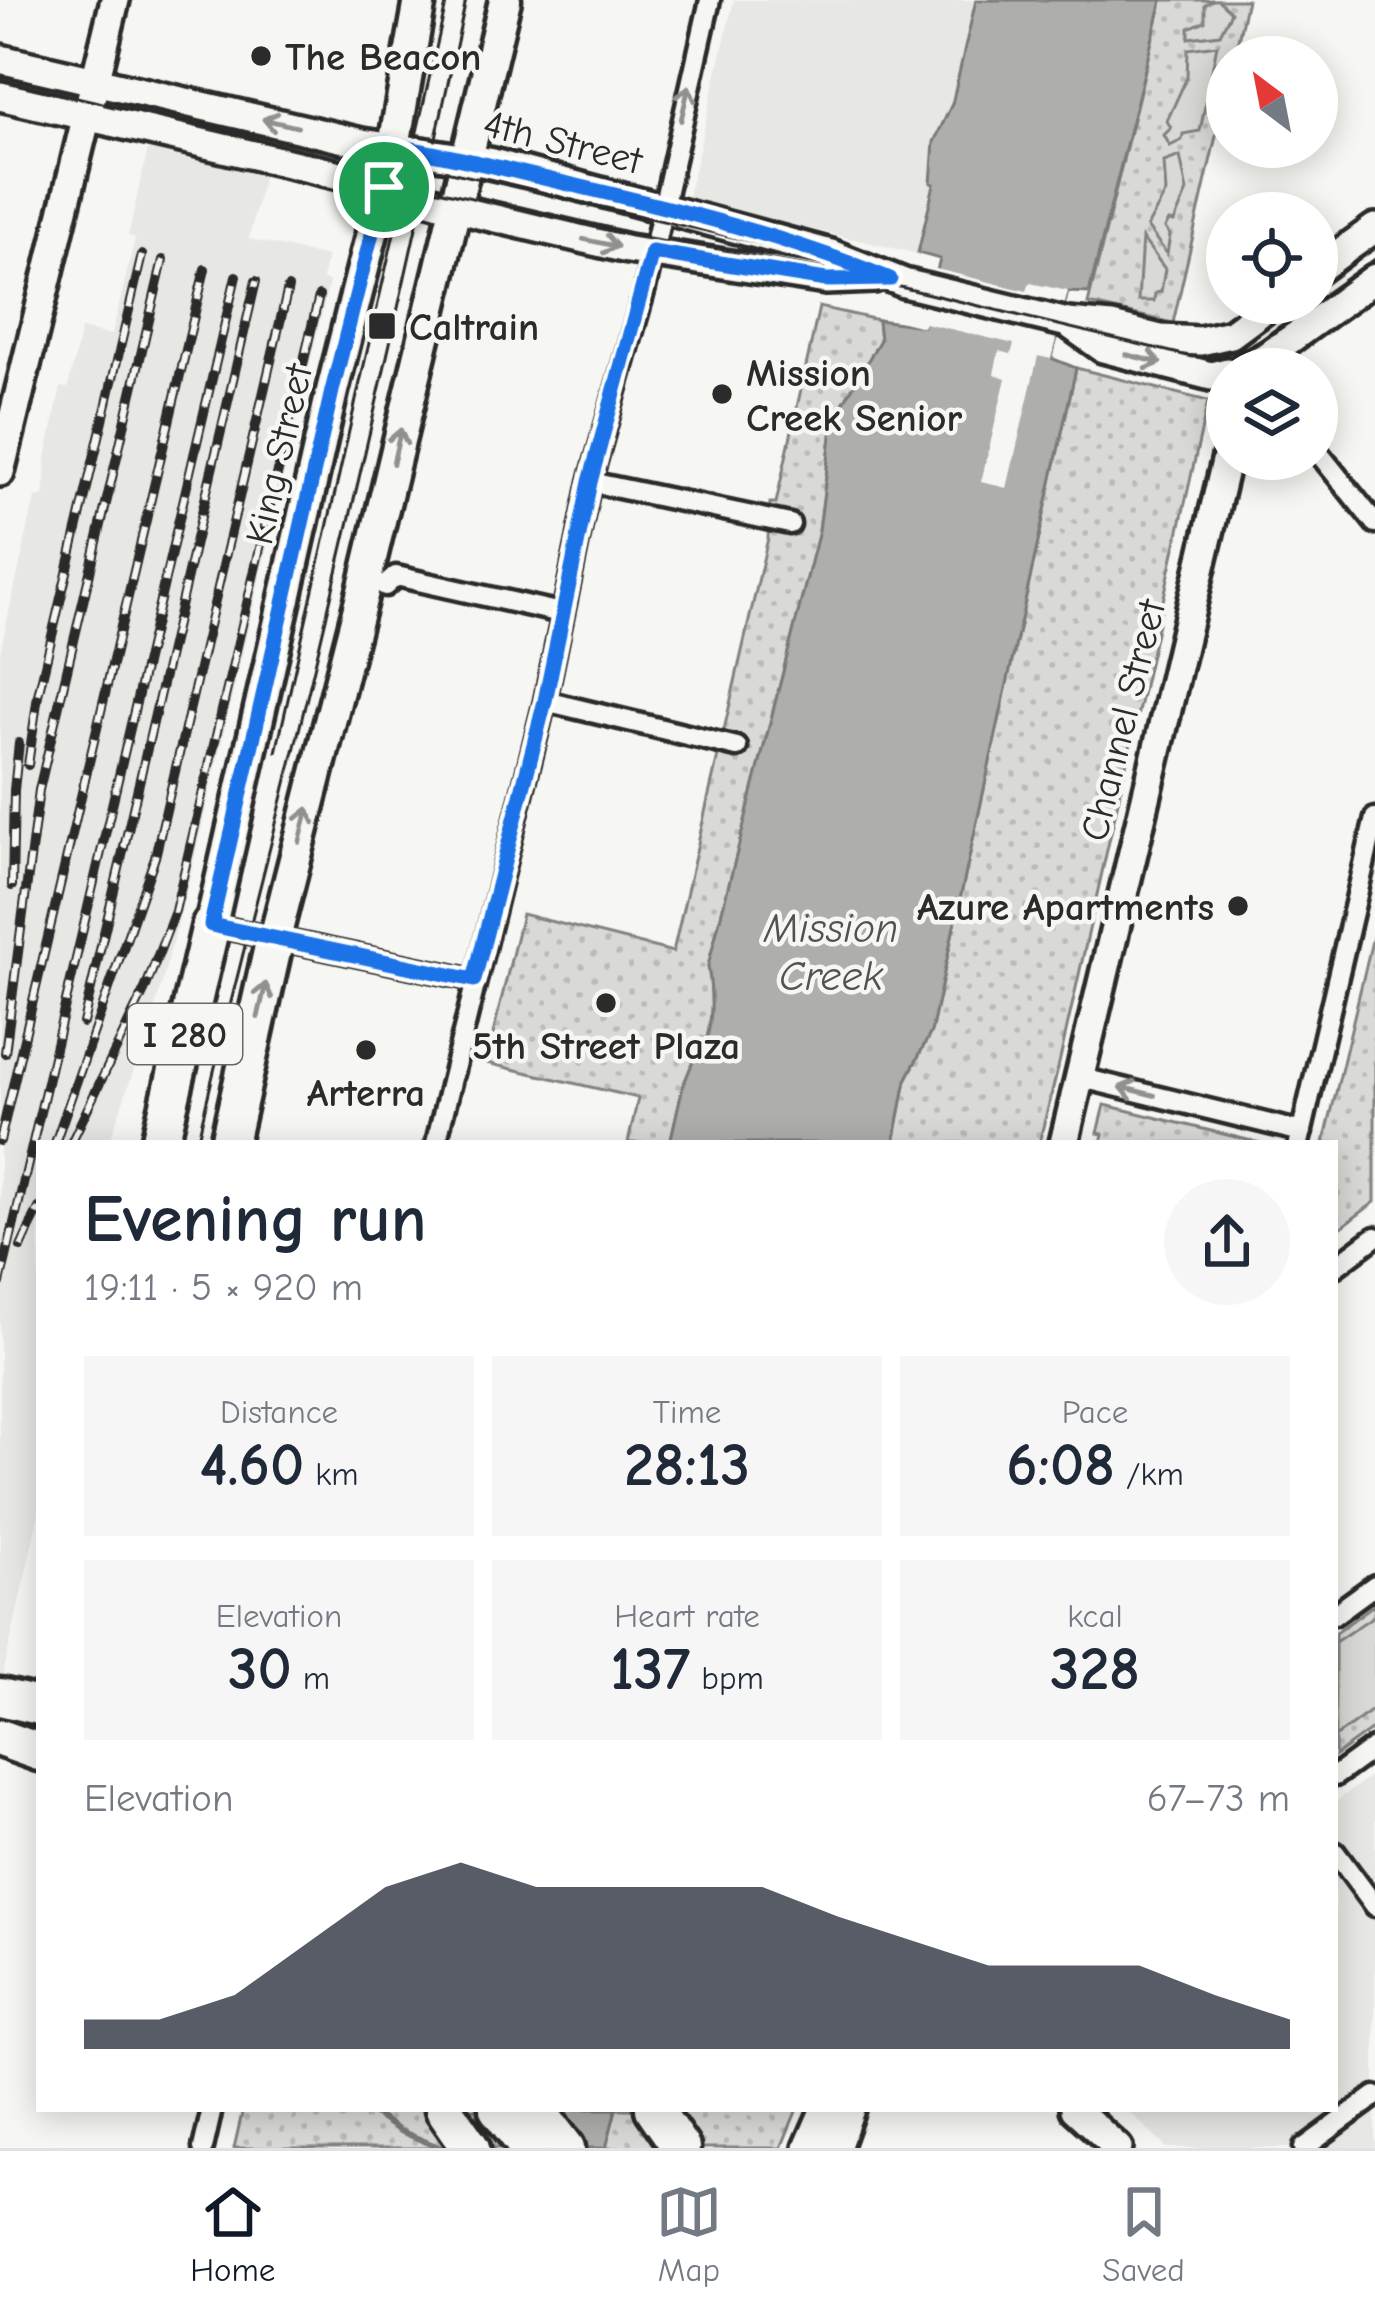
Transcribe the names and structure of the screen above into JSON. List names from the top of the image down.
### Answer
{
  "streets": {
    "highway": ["I 280"],
    "main road": ["4th Street", "King Street", "Channel Street"]
  },
  "crossings": [
    ["4th Street", "King Street"],
    ["King Street", "I 280"]
  ],
  "water": ["Mission Creek"],
  "places": {
    "other": [
      "The Beacon",
      "Mission Creek Senior",
      "Azure Apartments",
      "5th Street Plaza",
      "Arterra"
    ],
    "transit": ["Caltrain"]
  },
  "north": "top left",
  "page": {
    "heading": ["Evening run", "19:11 · 5 × 920 m"],
    "stats": [
      ["Distance", "4.60 km"],
      ["Time", "28:13"],
      ["Pace", "6:08 /km"],
      ["Elevation", "30 m"],
      ["Heart rate", "137 bpm"],
      ["kcal", "328"]
    ],
    "chart": ["Elevation", "67–73 m"],
    "tabs": ["Home", "Map", "Saved"]
  }
}
